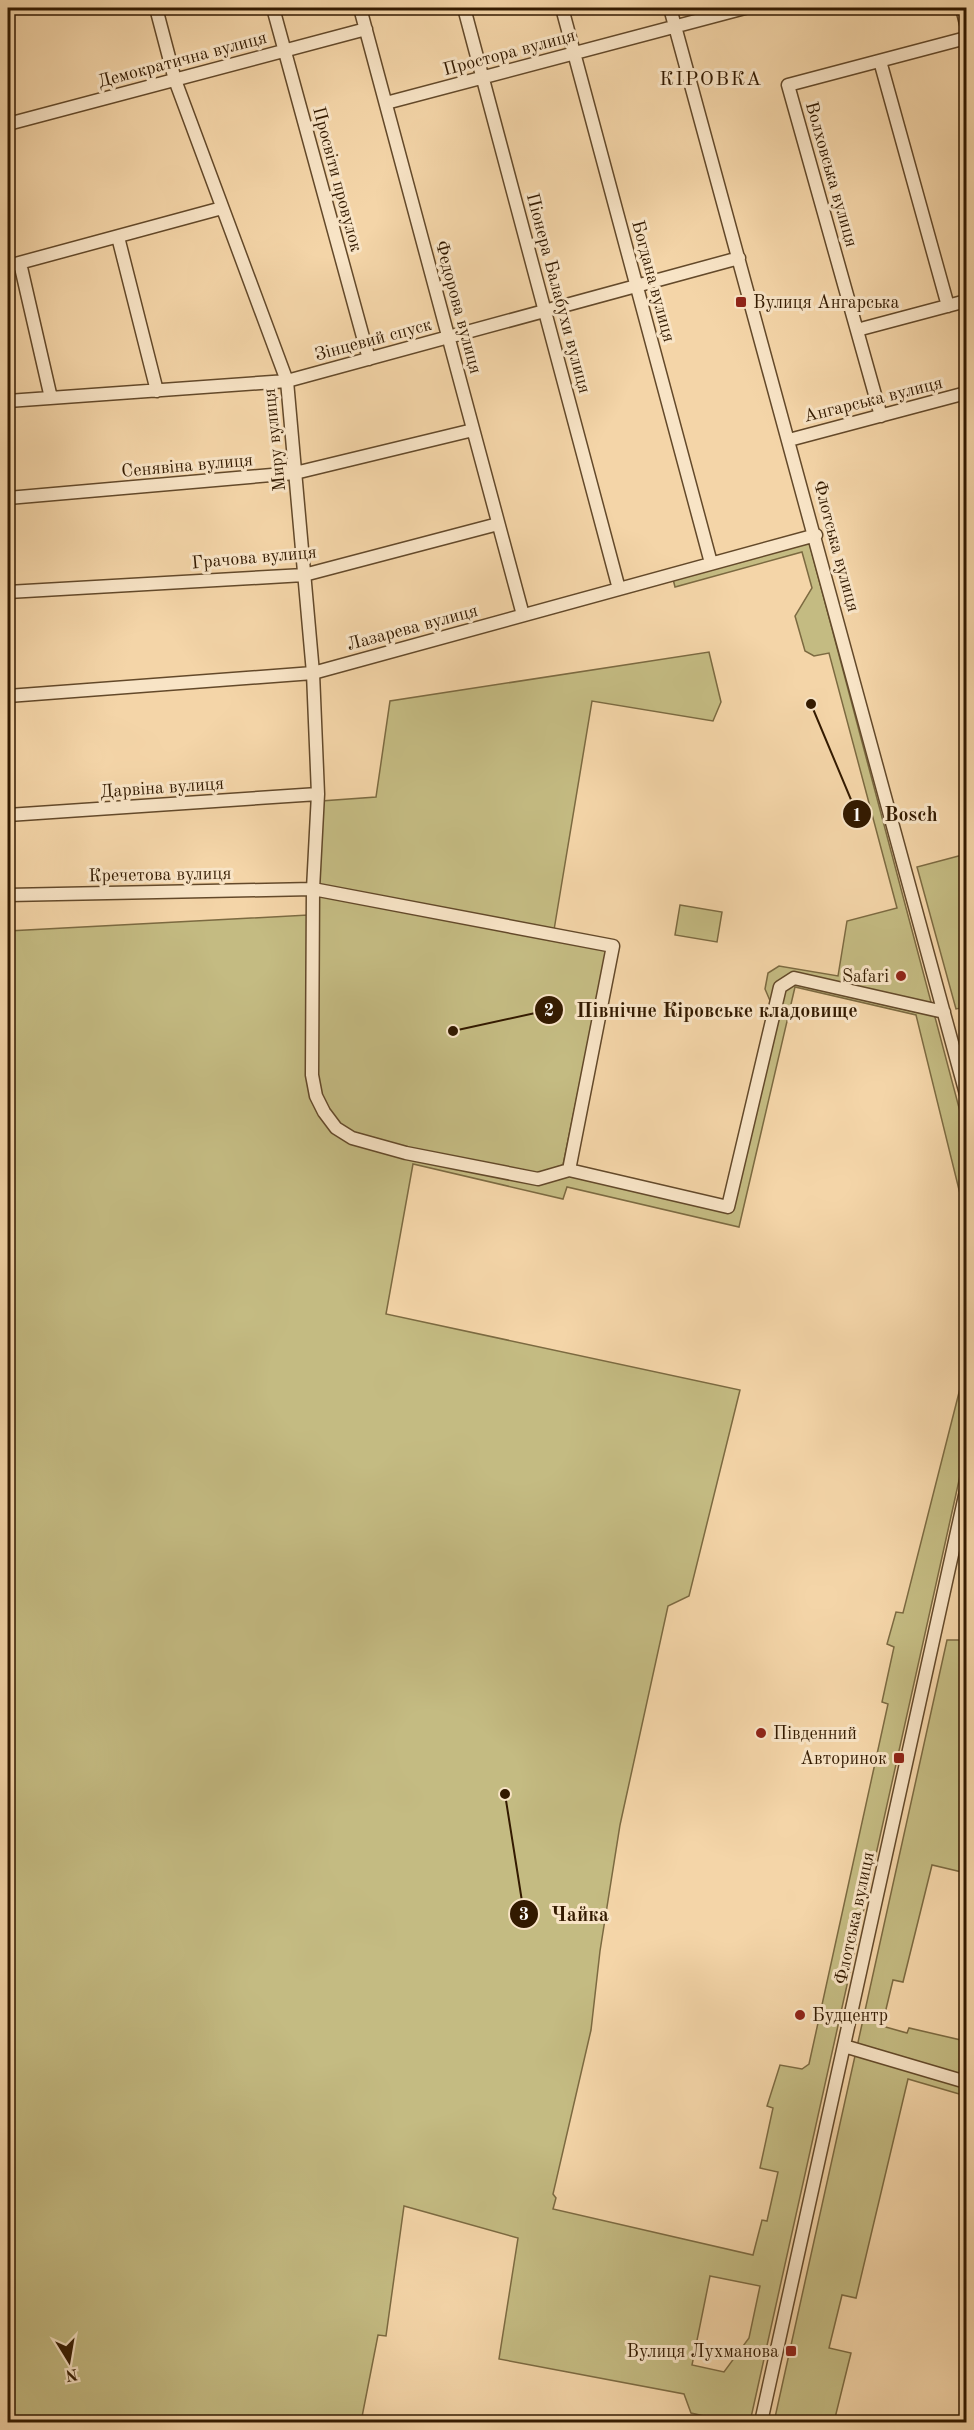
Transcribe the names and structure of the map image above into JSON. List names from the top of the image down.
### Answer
{
  "streets": {
    "street": [
      "Простора вулиця",
      "Демократична вулиця",
      "Волховська вулиця",
      "Просвіти провулок",
      "Богдана вулиця",
      "Піонера Балабухи вулиця",
      "Федорова вулиця",
      "Зінцевий спуск",
      "Ангарська вулиця",
      "Миру вулиця",
      "Сенявіна вулиця",
      "Флотська вулиця",
      "Грачова вулиця",
      "Лазарева вулиця",
      "Дарвіна вулиця",
      "Кречетова вулиця"
    ]
  },
  "crossings": [
    ["Простора вулиця", "Богдана вулиця"],
    ["Простора вулиця", "Піонера Балабухи вулиця"],
    ["Простора вулиця", "Федорова вулиця"],
    ["Простора вулиця", "Флотська вулиця"],
    ["Демократична вулиця", "Просвіти провулок"],
    ["Демократична вулиця", "Федорова вулиця"],
    ["Демократична вулиця", "Миру вулиця"],
    ["Волховська вулиця", "Ангарська вулиця"],
    ["Просвіти провулок", "Зінцевий спуск"],
    ["Богдана вулиця", "Зінцевий спуск"],
    ["Богдана вулиця", "Лазарева вулиця"],
    ["Піонера Балабухи вулиця", "Зінцевий спуск"],
    ["Піонера Балабухи вулиця", "Лазарева вулиця"],
    ["Федорова вулиця", "Зінцевий спуск"],
    ["Федорова вулиця", "Сенявіна вулиця"],
    ["Федорова вулиця", "Грачова вулиця"],
    ["Федорова вулиця", "Лазарева вулиця"],
    ["Зінцевий спуск", "Миру вулиця"],
    ["Зінцевий спуск", "Флотська вулиця"],
    ["Ангарська вулиця", "Флотська вулиця"],
    ["Миру вулиця", "Сенявіна вулиця"],
    ["Миру вулиця", "Грачова вулиця"],
    ["Миру вулиця", "Лазарева вулиця"],
    ["Миру вулиця", "Дарвіна вулиця"],
    ["Миру вулиця", "Кречетова вулиця"],
    ["Флотська вулиця", "Лазарева вулиця"]
  ],
  "districts": ["КІРОВКА"],
  "places": {
    "transit": ["Вулиця Ангарська", "Авторинок", "Вулиця Лухманова"],
    "other": [
      "Bosch",
      "Safari",
      "Північне Кіровське кладовище",
      "Південний",
      "Чайка",
      "Будцентр"
    ]
  },
  "north": "bottom"
}
